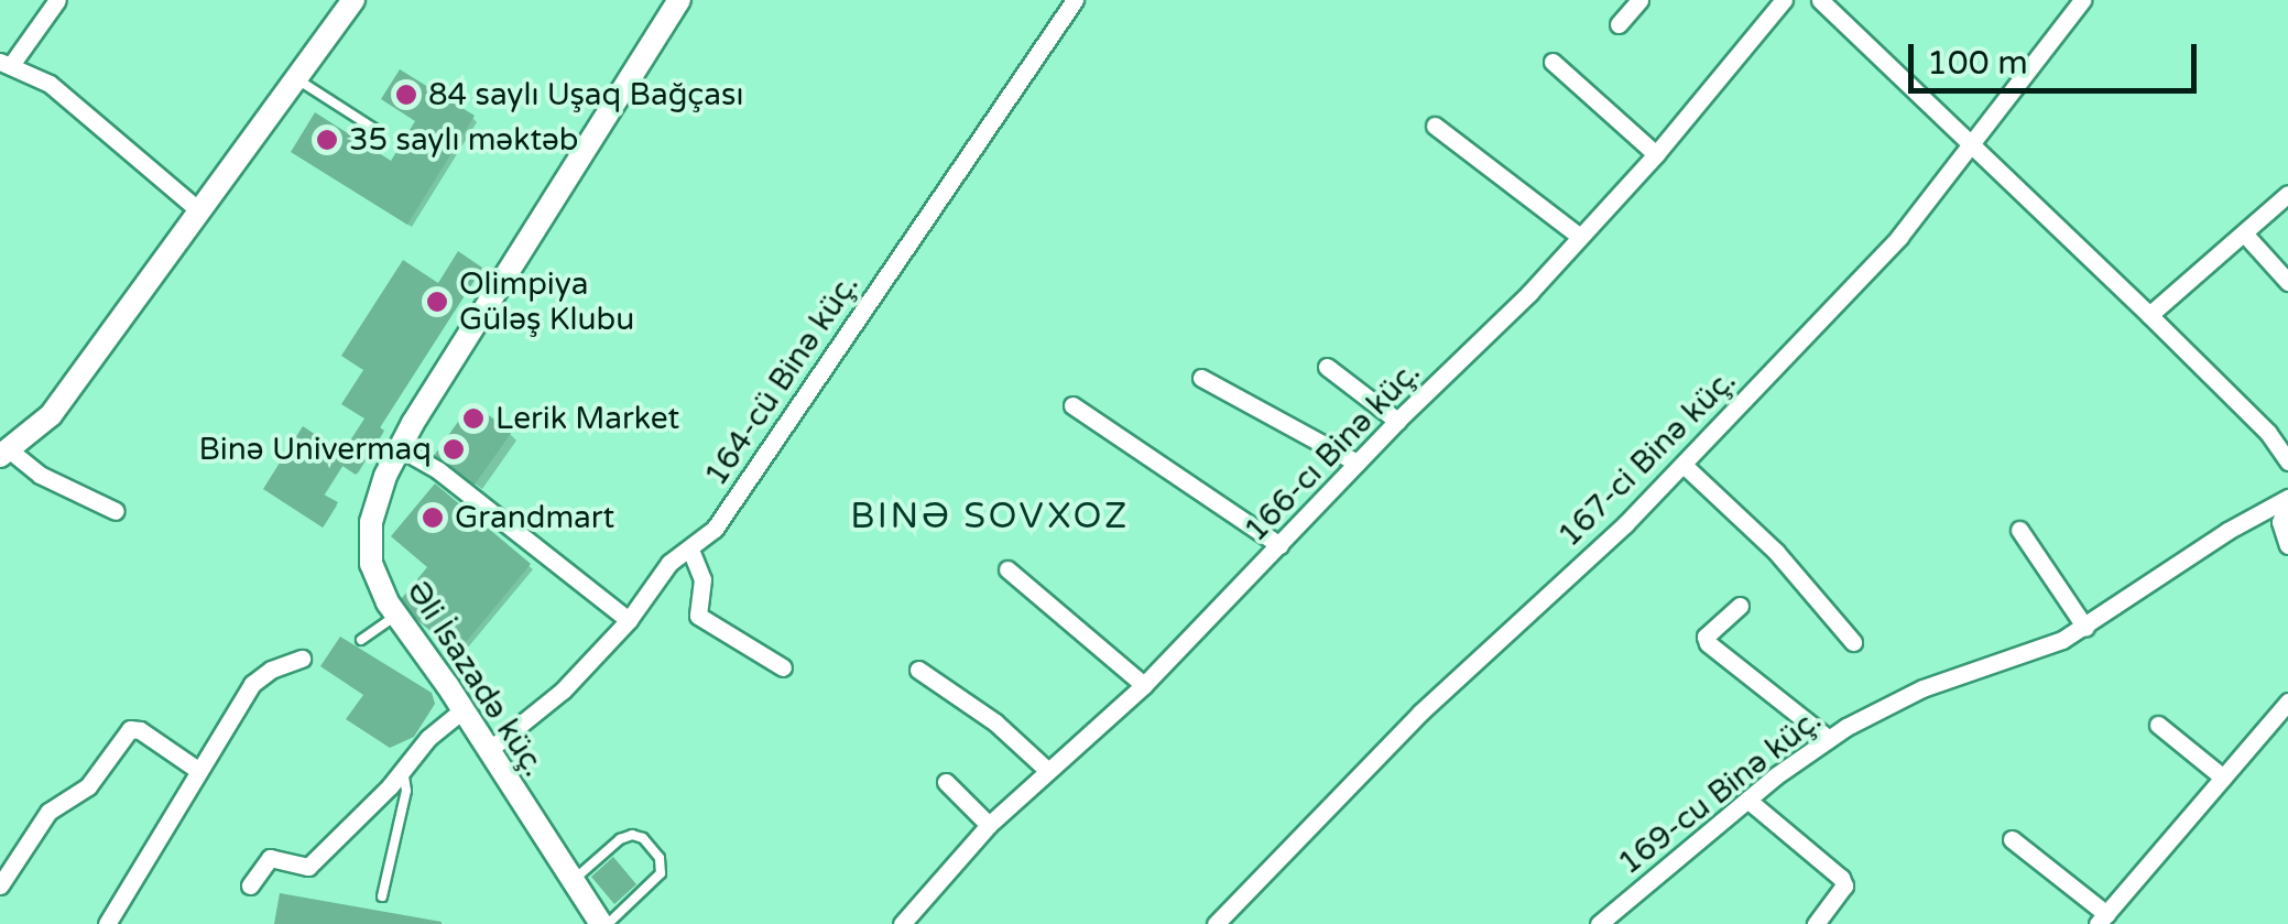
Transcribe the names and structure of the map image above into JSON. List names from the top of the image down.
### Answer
{
  "streets": {
    "street": [
      "164-cü Binə küç.",
      "166-cı Binə küç.",
      "167-ci Binə küç.",
      "Əli İsazadə küç.",
      "169-cu Binə küç."
    ]
  },
  "crossings": [
    ["164-cü Binə küç.", "Əli İsazadə küç."]
  ],
  "districts": ["BINƏ SOVXOZ"],
  "places": [
    "84 saylı Uşaq Bağçası",
    "35 saylı məktəb",
    "Olimpiya Güləş Klubu",
    "Lerik Market",
    "Binə Univermaq",
    "Grandmart"
  ],
  "scale_bar": "100 m"
}
